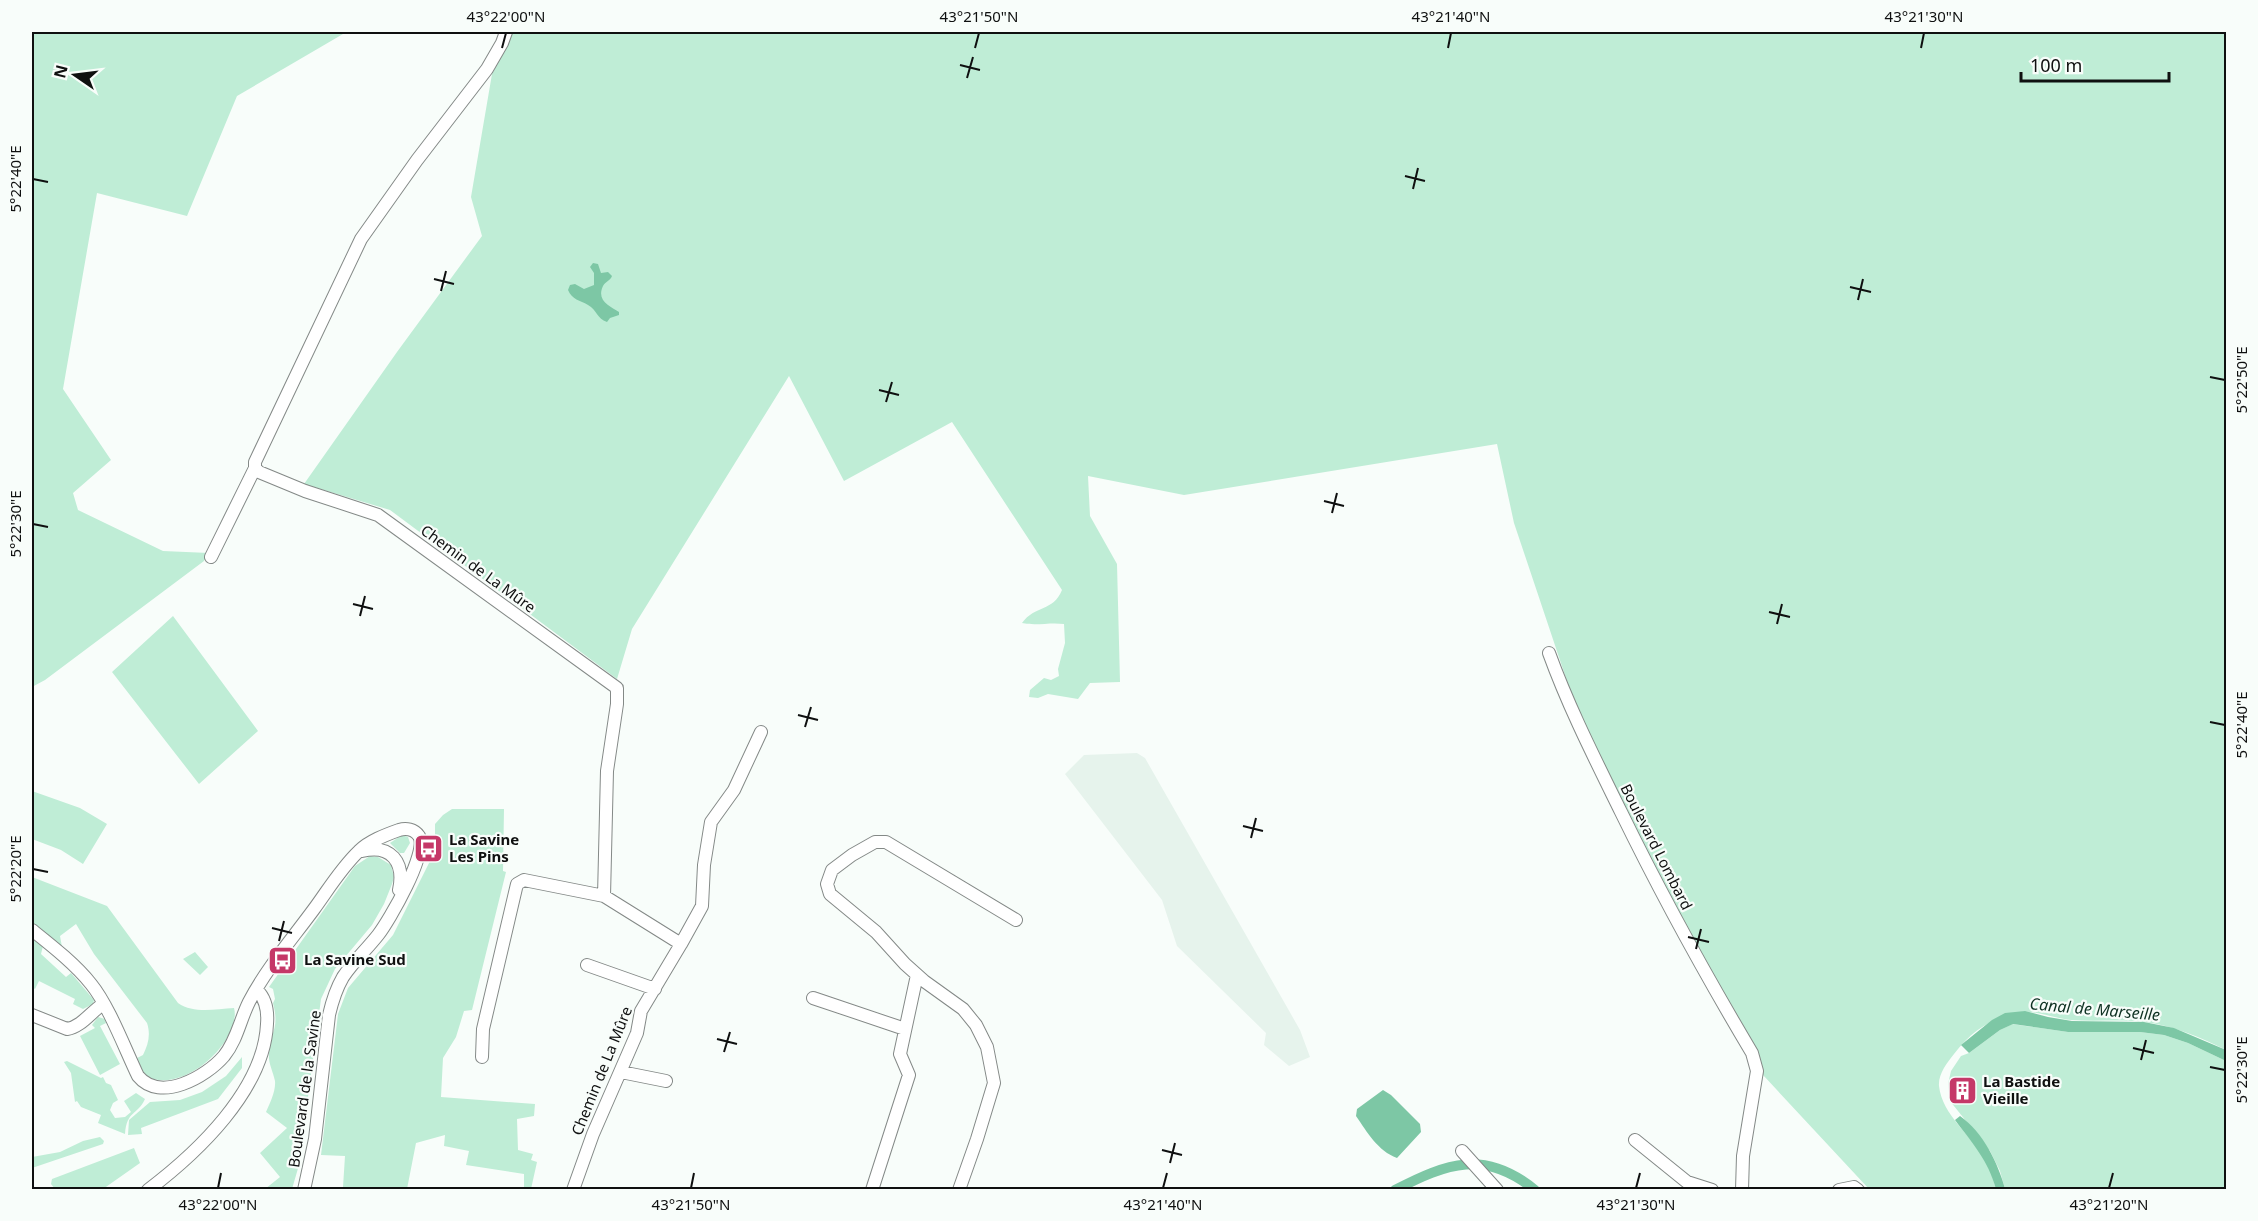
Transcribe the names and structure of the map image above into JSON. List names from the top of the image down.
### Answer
{
  "streets": {
    "street": ["Chemin de La Mûre", "Boulevard Lombard", "Boulevard de la Savine"]
  },
  "water": ["Canal de Marseille"],
  "places": {
    "bus stop": ["La Savine Les Pins", "La Savine Sud"],
    "building": ["La Bastide Vieille"]
  },
  "scale_bar": "100 m",
  "north": "left",
  "coordinates": [
    "43°22'00\"N",
    "43°21'50\"N",
    "43°21'40\"N",
    "43°21'30\"N",
    "5°22'40\"E",
    "5°22'50\"E",
    "5°22'30\"E",
    "5°22'20\"E",
    "43°21'20\"N"
  ]
}
